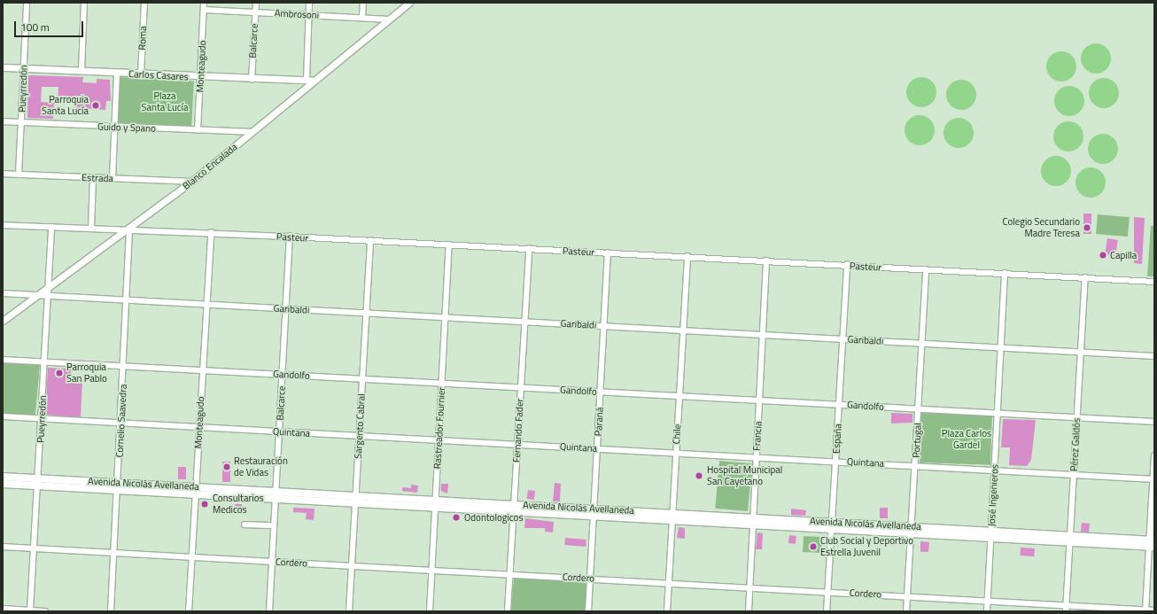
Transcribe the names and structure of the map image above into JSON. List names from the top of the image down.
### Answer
{
  "streets": {
    "main road": ["Avenida Nicolás Avellaneda"],
    "street": [
      "Ambrosoni",
      "Roma",
      "Balcarce",
      "Monteagudo",
      "Carlos Casares",
      "Pueyrredón",
      "Guido y Spano",
      "Blanco Encalada",
      "Estrada",
      "Pasteur",
      "Garibaldi",
      "Gandolfo",
      "Cornelio Saavedra",
      "Paraná",
      "Sargento Cabral",
      "Rastreador Fournier",
      "Fernando Fader",
      "Quintana",
      "Chile",
      "Francia",
      "España",
      "Portugal",
      "Pérez Galdós",
      "José Ingenieros",
      "Cordero"
    ]
  },
  "crossings": [
    ["Ambrosoni", "Balcarce"],
    ["Ambrosoni", "Monteagudo"],
    ["Ambrosoni", "Blanco Encalada"],
    ["Roma", "Carlos Casares"],
    ["Balcarce", "Carlos Casares"],
    ["Balcarce", "Pasteur"],
    ["Balcarce", "Garibaldi"],
    ["Balcarce", "Gandolfo"],
    ["Balcarce", "Quintana"],
    ["Balcarce", "Avenida Nicolás Avellaneda"],
    ["Balcarce", "Cordero"],
    ["Monteagudo", "Carlos Casares"],
    ["Monteagudo", "Guido y Spano"],
    ["Monteagudo", "Pasteur"],
    ["Monteagudo", "Garibaldi"],
    ["Monteagudo", "Gandolfo"],
    ["Monteagudo", "Quintana"],
    ["Monteagudo", "Avenida Nicolás Avellaneda"],
    ["Monteagudo", "Cordero"],
    ["Carlos Casares", "Pueyrredón"],
    ["Carlos Casares", "Blanco Encalada"],
    ["Pueyrredón", "Guido y Spano"],
    ["Pueyrredón", "Blanco Encalada"],
    ["Pueyrredón", "Estrada"],
    ["Pueyrredón", "Pasteur"],
    ["Pueyrredón", "Garibaldi"],
    ["Pueyrredón", "Gandolfo"],
    ["Pueyrredón", "Quintana"],
    ["Pueyrredón", "Avenida Nicolás Avellaneda"],
    ["Pueyrredón", "Cordero"],
    ["Guido y Spano", "Blanco Encalada"],
    ["Blanco Encalada", "Estrada"],
    ["Blanco Encalada", "Pasteur"],
    ["Blanco Encalada", "Garibaldi"],
    ["Blanco Encalada", "Cornelio Saavedra"],
    ["Pasteur", "Cornelio Saavedra"],
    ["Pasteur", "Paraná"],
    ["Pasteur", "Sargento Cabral"],
    ["Pasteur", "Rastreador Fournier"],
    ["Pasteur", "Fernando Fader"],
    ["Pasteur", "Chile"],
    ["Pasteur", "Francia"],
    ["Pasteur", "España"],
    ["Pasteur", "Portugal"],
    ["Pasteur", "Pérez Galdós"],
    ["Pasteur", "José Ingenieros"],
    ["Garibaldi", "Cornelio Saavedra"],
    ["Garibaldi", "Paraná"],
    ["Garibaldi", "Sargento Cabral"],
    ["Garibaldi", "Rastreador Fournier"],
    ["Garibaldi", "Fernando Fader"],
    ["Garibaldi", "Chile"],
    ["Garibaldi", "Francia"],
    ["Garibaldi", "España"],
    ["Garibaldi", "Portugal"],
    ["Garibaldi", "Pérez Galdós"],
    ["Garibaldi", "José Ingenieros"],
    ["Gandolfo", "Cornelio Saavedra"],
    ["Gandolfo", "Paraná"],
    ["Gandolfo", "Sargento Cabral"],
    ["Gandolfo", "Rastreador Fournier"],
    ["Gandolfo", "Fernando Fader"],
    ["Gandolfo", "Chile"],
    ["Gandolfo", "Francia"],
    ["Gandolfo", "España"],
    ["Gandolfo", "Portugal"],
    ["Gandolfo", "Pérez Galdós"],
    ["Gandolfo", "José Ingenieros"],
    ["Cornelio Saavedra", "Quintana"],
    ["Cornelio Saavedra", "Avenida Nicolás Avellaneda"],
    ["Cornelio Saavedra", "Cordero"],
    ["Paraná", "Quintana"],
    ["Paraná", "Avenida Nicolás Avellaneda"],
    ["Paraná", "Cordero"],
    ["Sargento Cabral", "Quintana"],
    ["Sargento Cabral", "Avenida Nicolás Avellaneda"],
    ["Sargento Cabral", "Cordero"],
    ["Rastreador Fournier", "Quintana"],
    ["Rastreador Fournier", "Avenida Nicolás Avellaneda"],
    ["Rastreador Fournier", "Cordero"],
    ["Fernando Fader", "Quintana"],
    ["Fernando Fader", "Avenida Nicolás Avellaneda"],
    ["Fernando Fader", "Cordero"],
    ["Quintana", "Chile"],
    ["Quintana", "Francia"],
    ["Quintana", "España"],
    ["Quintana", "Portugal"],
    ["Quintana", "Pérez Galdós"],
    ["Quintana", "José Ingenieros"],
    ["Chile", "Avenida Nicolás Avellaneda"],
    ["Chile", "Cordero"],
    ["Francia", "Avenida Nicolás Avellaneda"],
    ["Francia", "Cordero"],
    ["España", "Avenida Nicolás Avellaneda"],
    ["España", "Cordero"],
    ["Portugal", "Avenida Nicolás Avellaneda"],
    ["Portugal", "Cordero"],
    ["Pérez Galdós", "Avenida Nicolás Avellaneda"],
    ["Pérez Galdós", "Cordero"],
    ["Avenida Nicolás Avellaneda", "José Ingenieros"],
    ["José Ingenieros", "Cordero"]
  ],
  "parks": ["Plaza Santa Lucía", "Plaza Carlos Gardel"],
  "places": [
    "Parroquia Santa Lucía",
    "Colegio Secundario Madre Teresa",
    "Capilla",
    "Parroquia San Pablo",
    "Restauración de Vidas",
    "Hospital Municipal San Cayetano",
    "Consultarios Medicos",
    "Odontologicos",
    "Club Social y Deportivo Estrella Juvenil"
  ],
  "scale_bar": "100 m"
}
